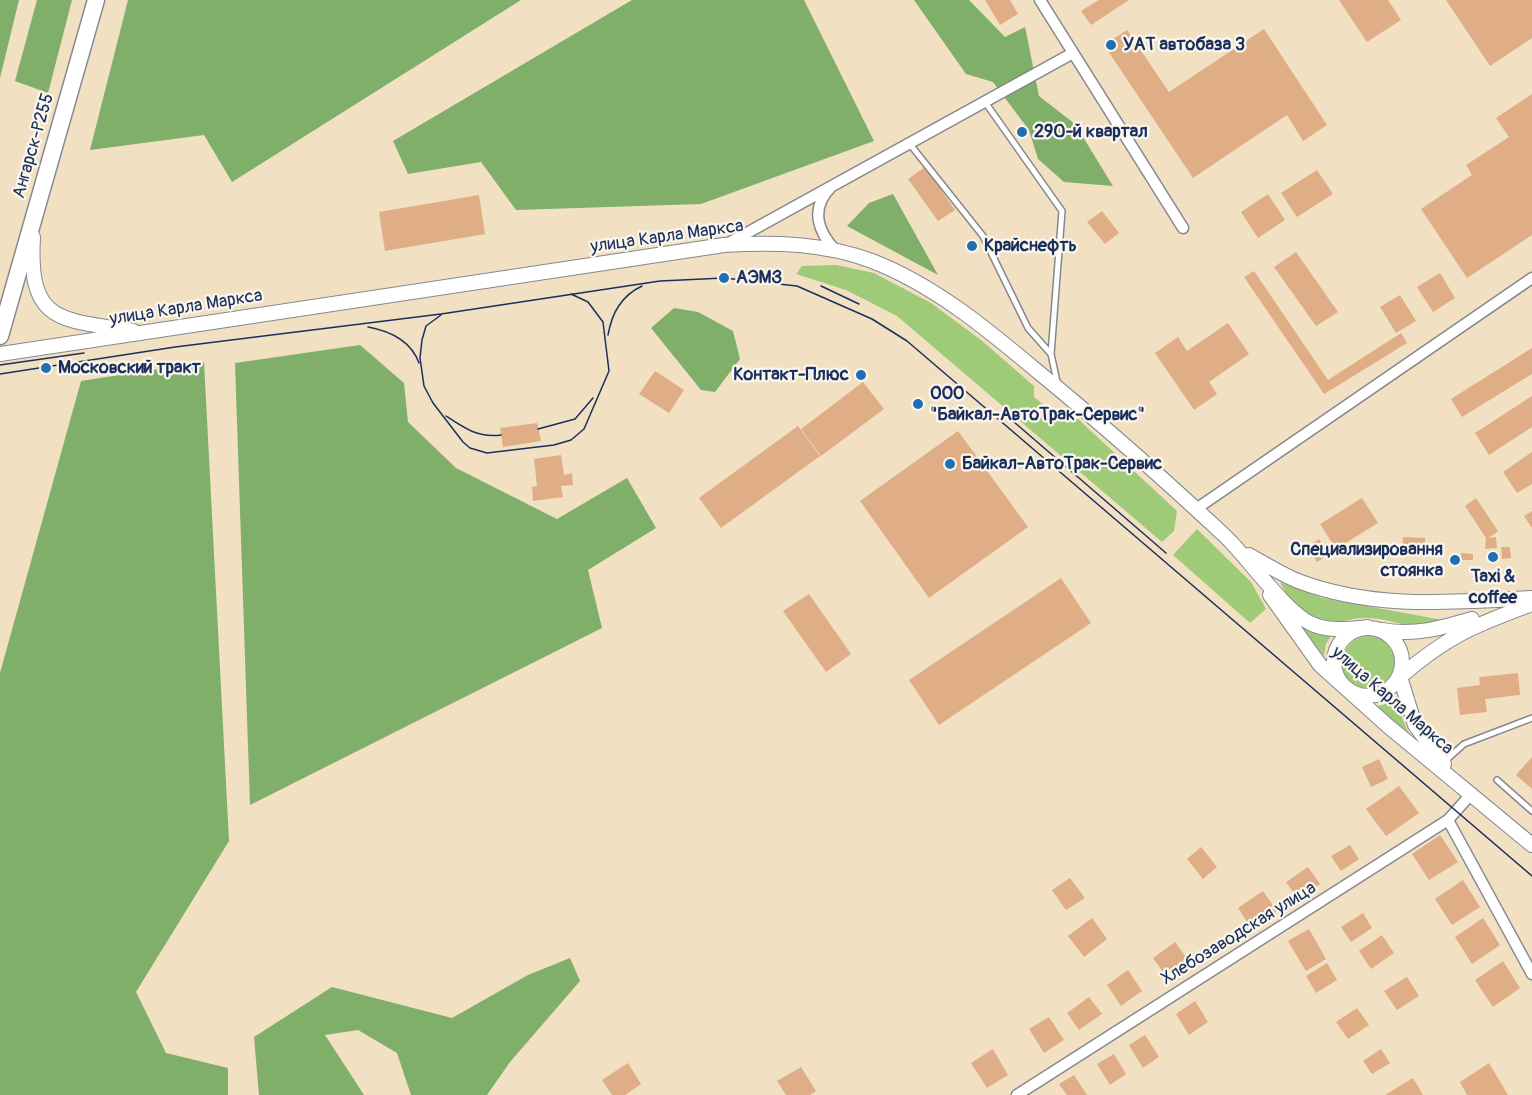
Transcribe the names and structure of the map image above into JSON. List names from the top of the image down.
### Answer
{
  "streets": {
    "main road": ["Ангарск-Р255"],
    "street": ["улица Карла Маркса", "Хлебозаводская улица"]
  },
  "crossings": [
    ["улица Карла Маркса", "Хлебозаводская улица"]
  ],
  "places": [
    "УАТ автобаза 3",
    "290-й квартал",
    "Крайснефть",
    "АЭМЗ",
    "Московский тракт",
    "Контакт-Плюс",
    "ООО \"Байкал-АвтоТрак-Сервис\"",
    "Байкал-АвтоТрак-Сервис",
    "Taxi & coffee",
    "Специализировання стоянка"
  ]
}
